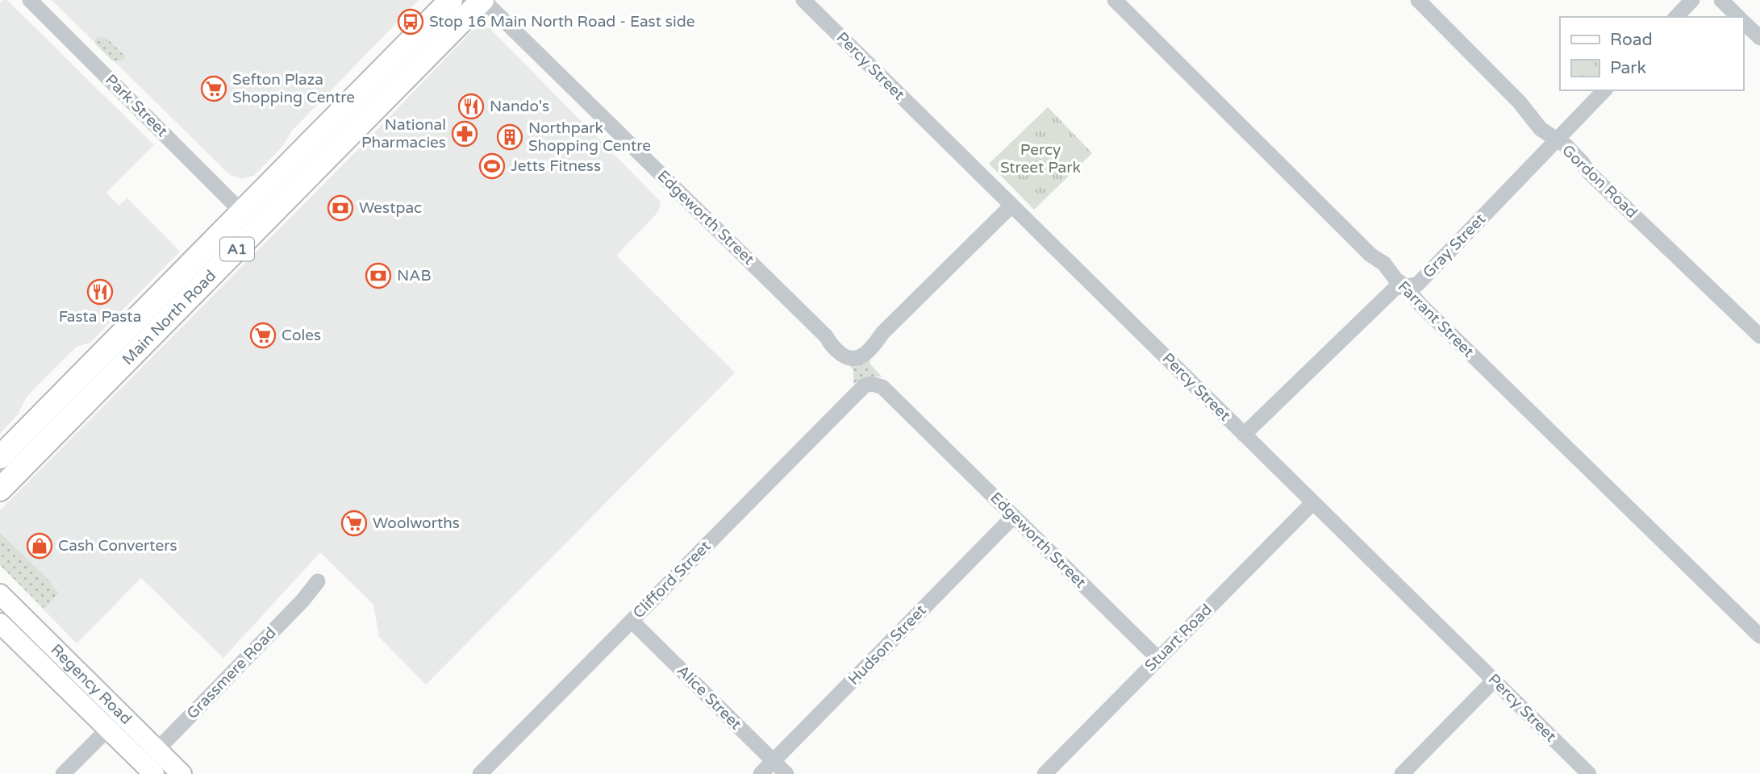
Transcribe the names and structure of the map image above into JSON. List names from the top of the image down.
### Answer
{
  "streets": {
    "highway": ["A1", "Main North Road"],
    "main road": ["Regency Road"],
    "street": [
      "Percy Street",
      "Park Street",
      "Gordon Road",
      "Edgeworth Street",
      "Gray Street",
      "Farrant Street",
      "Clifford Street",
      "Stuart Road",
      "Hudson Street",
      "Grassmere Road",
      "Alice Street"
    ]
  },
  "crossings": [
    ["Percy Street", "Edgeworth Street"],
    ["Percy Street", "Gray Street"],
    ["Percy Street", "Stuart Road"],
    ["Park Street", "Main North Road"],
    ["Gordon Road", "Gray Street"],
    ["Edgeworth Street", "Main North Road"],
    ["Edgeworth Street", "Clifford Street"],
    ["Edgeworth Street", "Stuart Road"],
    ["Edgeworth Street", "Hudson Street"],
    ["Gray Street", "Farrant Street"],
    ["Clifford Street", "Alice Street"],
    ["Hudson Street", "Alice Street"],
    ["Grassmere Road", "Regency Road"]
  ],
  "parks": ["Percy Street Park"],
  "places": {
    "bus stop": ["Stop 16 Main North Road - East side"],
    "supermarket": ["Sefton Plaza Shopping Centre", "Coles", "Woolworths"],
    "restaurant": ["Nando's", "Fasta Pasta"],
    "pharmacy": ["National Pharmacies"],
    "building": ["Northpark Shopping Centre"],
    "sports": ["Jetts Fitness"],
    "bank": ["Westpac", "NAB"],
    "shop": ["Cash Converters"]
  },
  "legend": ["Road", "Park"]
}
